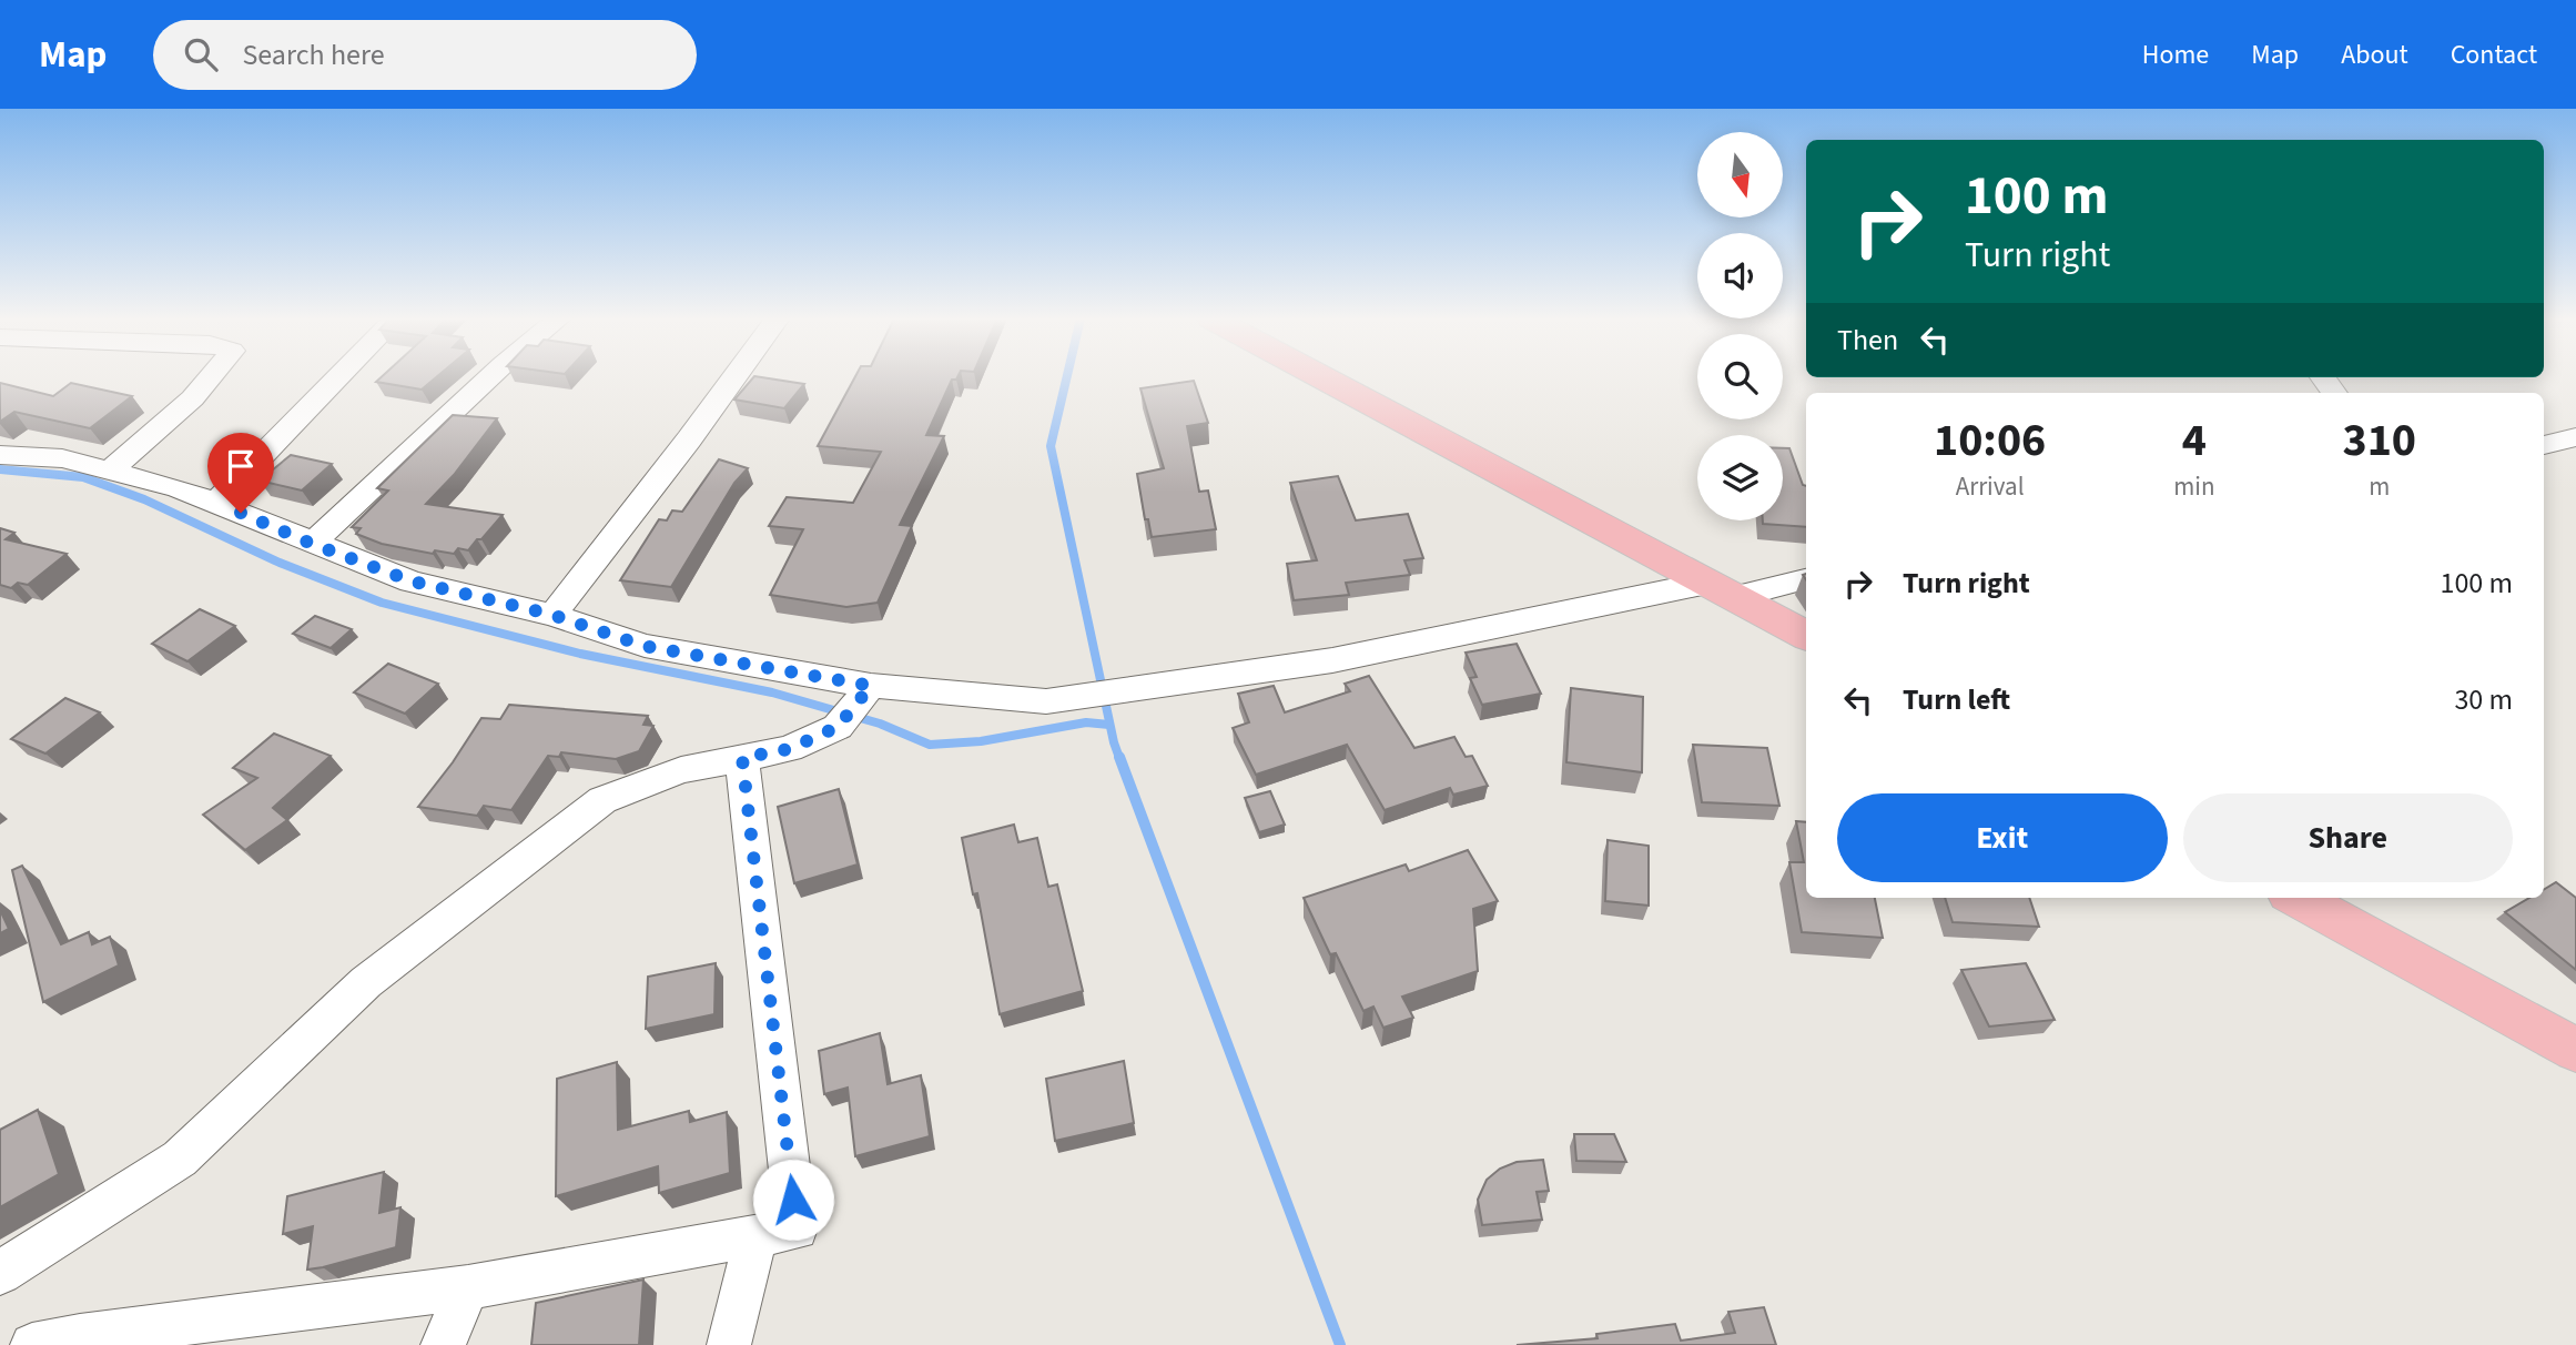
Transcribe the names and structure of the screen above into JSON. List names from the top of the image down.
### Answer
{
  "north": "bottom",
  "page": {
    "header": "Map",
    "search": "Search here",
    "nav": [
      "Home",
      "Map",
      "About",
      "Contact"
    ],
    "turn": ["100 m", "Turn right"],
    "then": "Then",
    "eta": [
      "10:06",
      "Arrival",
      "4",
      "min",
      "310",
      "m"
    ],
    "list": [
      {
        "name": "Turn right",
        "value": "100 m"
      },
      {
        "name": "Turn left",
        "value": "30 m"
      }
    ],
    "buttons": ["Exit", "Share"]
  }
}
